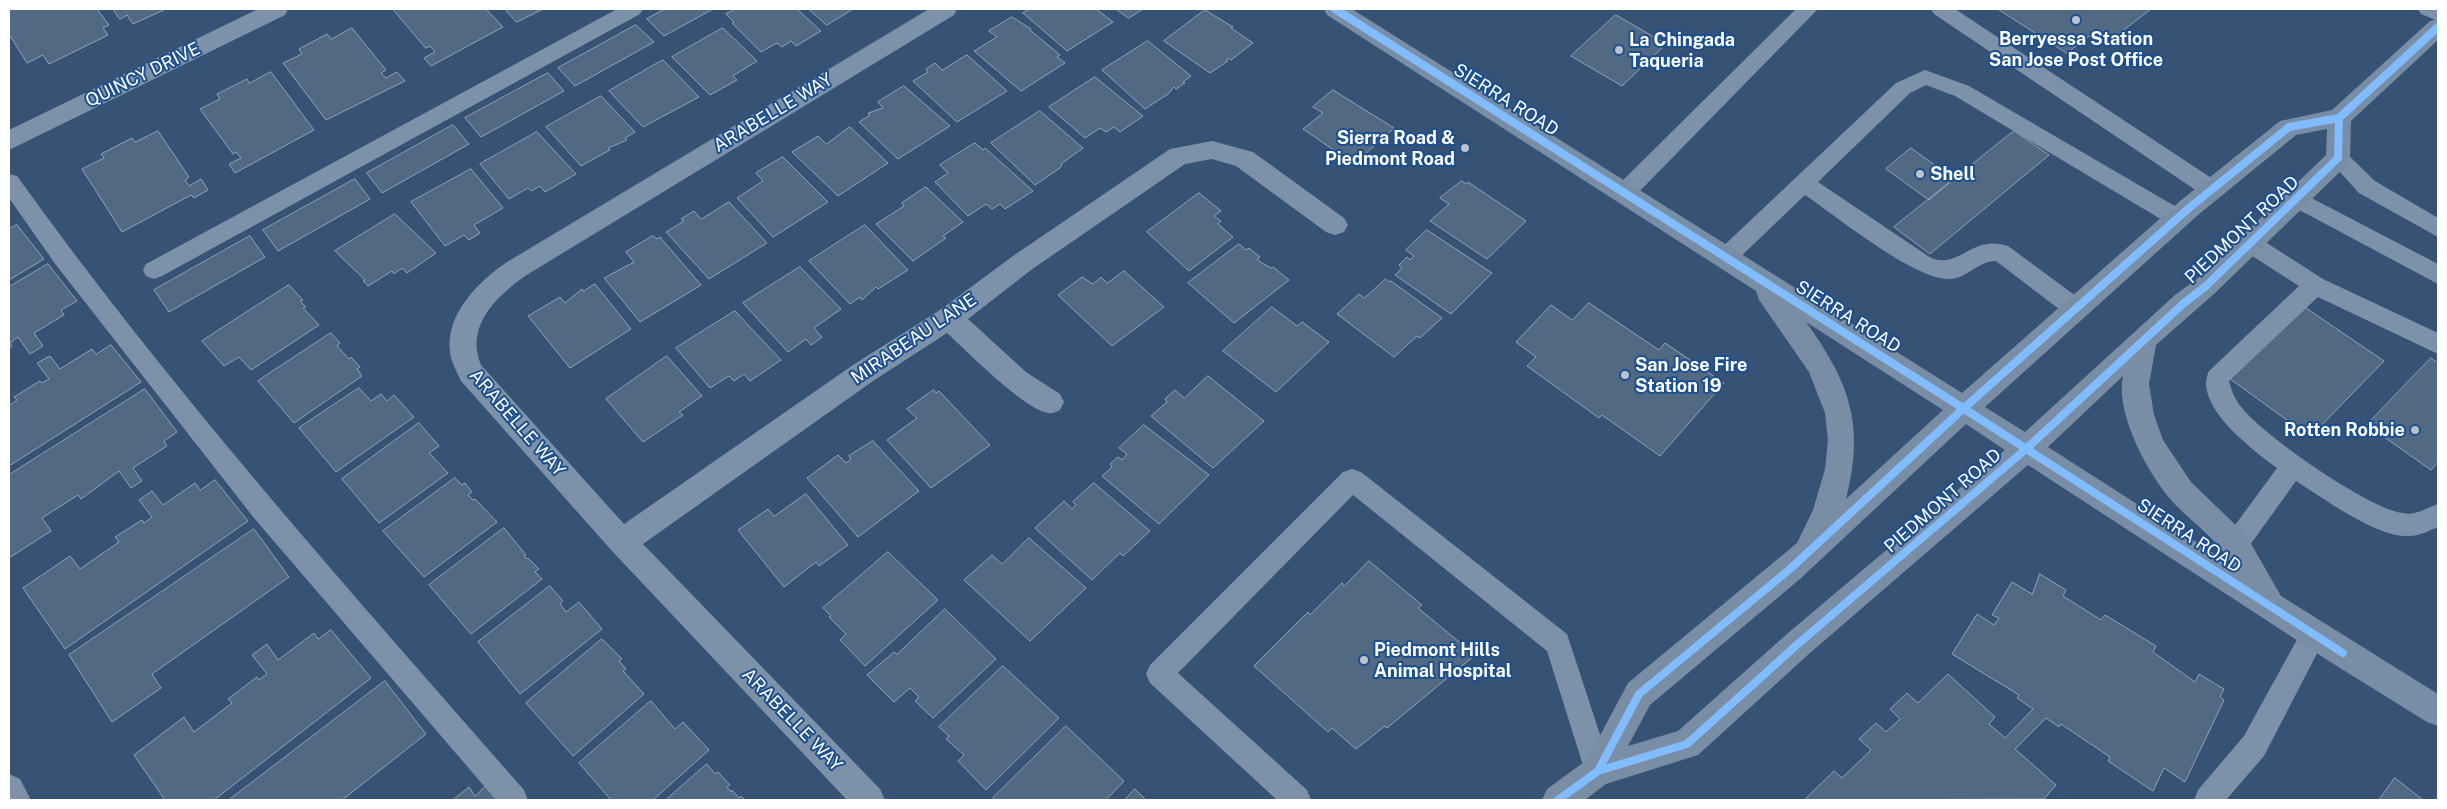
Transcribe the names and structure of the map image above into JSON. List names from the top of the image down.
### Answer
{
  "streets": {
    "main road": ["SIERRA ROAD", "PIEDMONT ROAD"],
    "street": ["QUINCY DRIVE", "ARABELLE WAY", "MIRABEAU LANE"]
  },
  "crossings": [
    ["SIERRA ROAD", "PIEDMONT ROAD"],
    ["ARABELLE WAY", "MIRABEAU LANE"]
  ],
  "places": [
    "Berryessa Station San Jose Post Office",
    "La Chingada Taqueria",
    "Sierra Road & Piedmont Road",
    "Shell",
    "San Jose Fire Station 19",
    "Rotten Robbie",
    "Piedmont Hills Animal Hospital"
  ]
}
